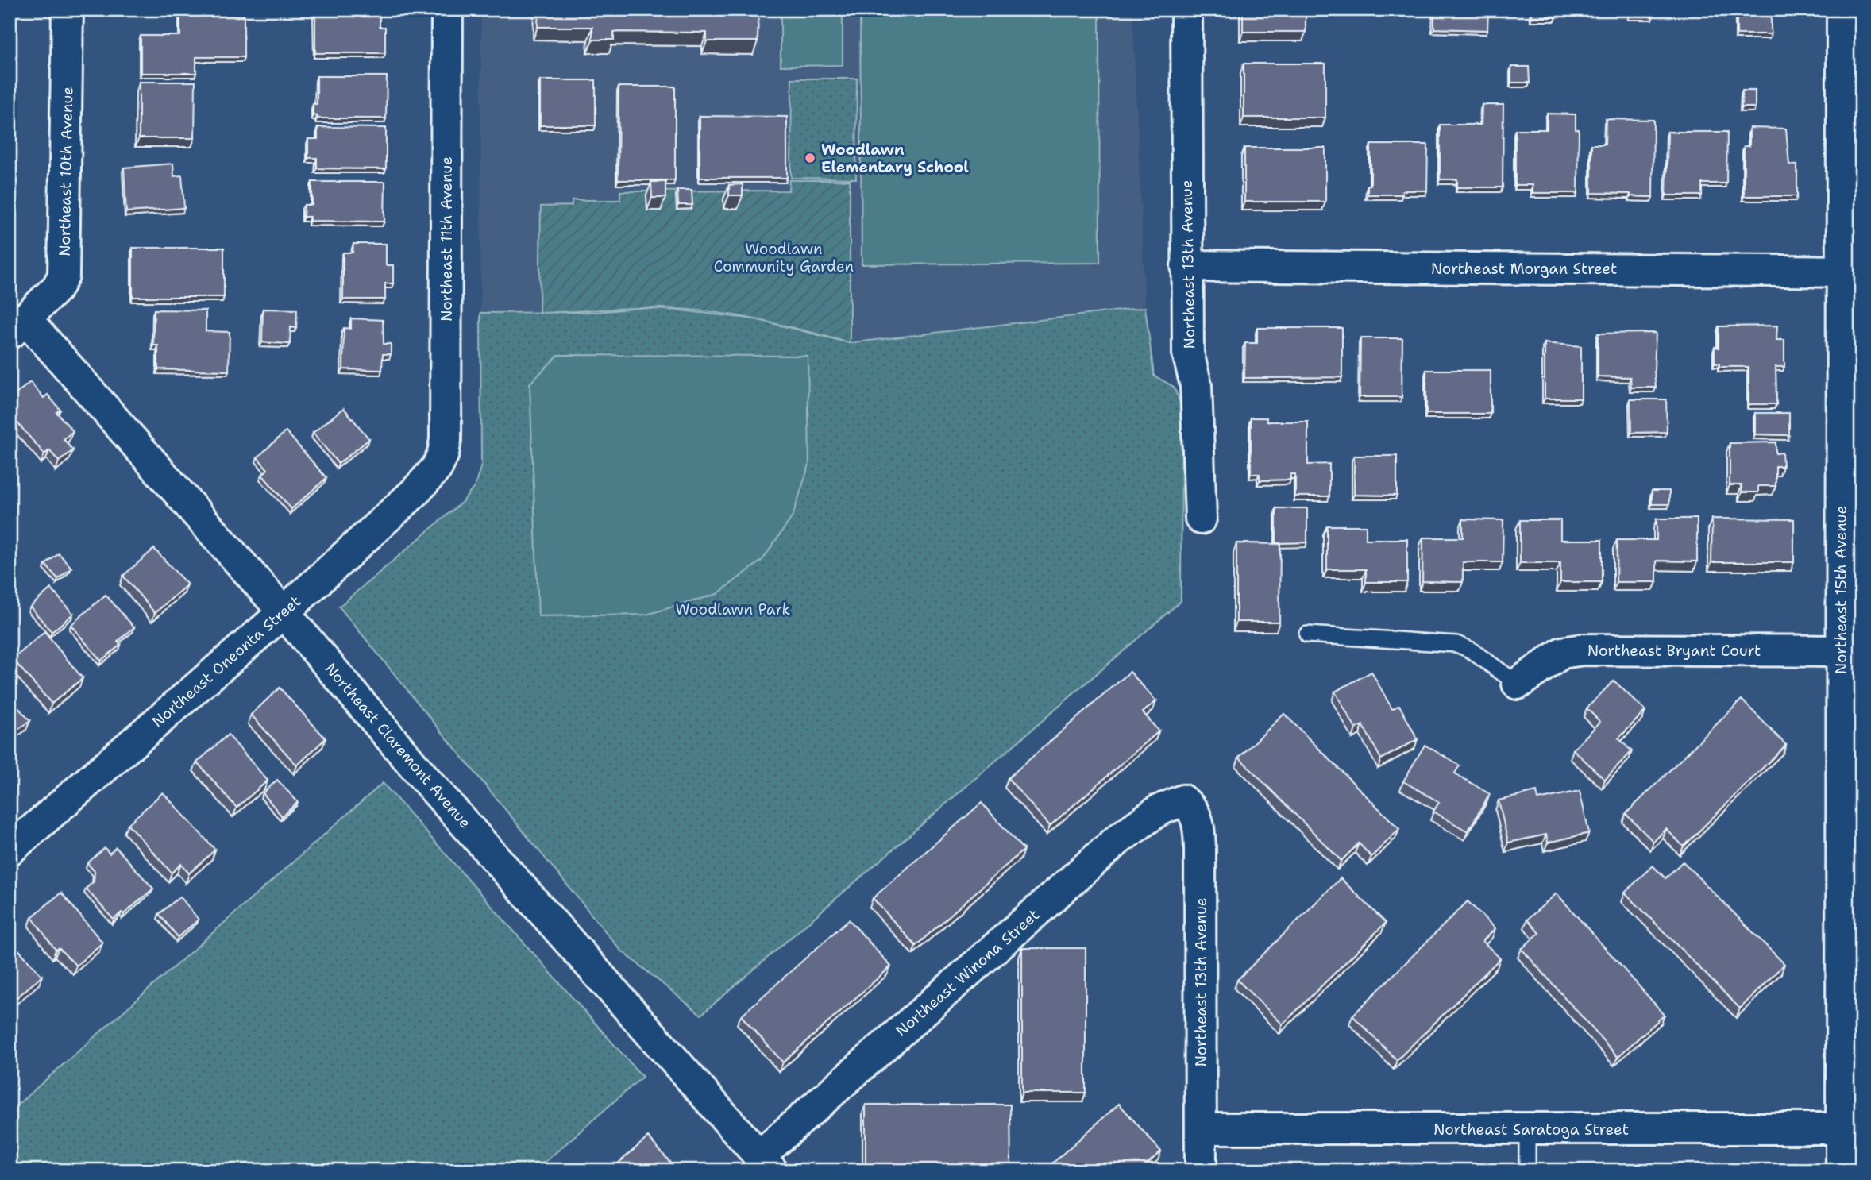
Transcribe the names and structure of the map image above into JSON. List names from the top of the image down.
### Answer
{
  "streets": {
    "street": [
      "Northeast 10th Avenue",
      "Northeast 11th Avenue",
      "Northeast 13th Avenue",
      "Northeast Morgan Street",
      "Northeast 15th Avenue",
      "Northeast Bryant Court",
      "Northeast Oneonta Street",
      "Northeast Claremont Avenue",
      "Northeast Winona Street",
      "Northeast Saratoga Street"
    ]
  },
  "crossings": [
    ["Northeast 10th Avenue", "Northeast Claremont Avenue"],
    ["Northeast 11th Avenue", "Northeast Oneonta Street"],
    ["Northeast 13th Avenue", "Northeast Morgan Street"],
    ["Northeast 13th Avenue", "Northeast Winona Street"],
    ["Northeast 13th Avenue", "Northeast Saratoga Street"],
    ["Northeast Morgan Street", "Northeast 15th Avenue"],
    ["Northeast 15th Avenue", "Northeast Bryant Court"],
    ["Northeast 15th Avenue", "Northeast Saratoga Street"],
    ["Northeast Oneonta Street", "Northeast Claremont Avenue"],
    ["Northeast Claremont Avenue", "Northeast Winona Street"]
  ],
  "parks": ["Woodlawn Community Garden", "Woodlawn Park"],
  "places": ["Woodlawn Elementary School"]
}
